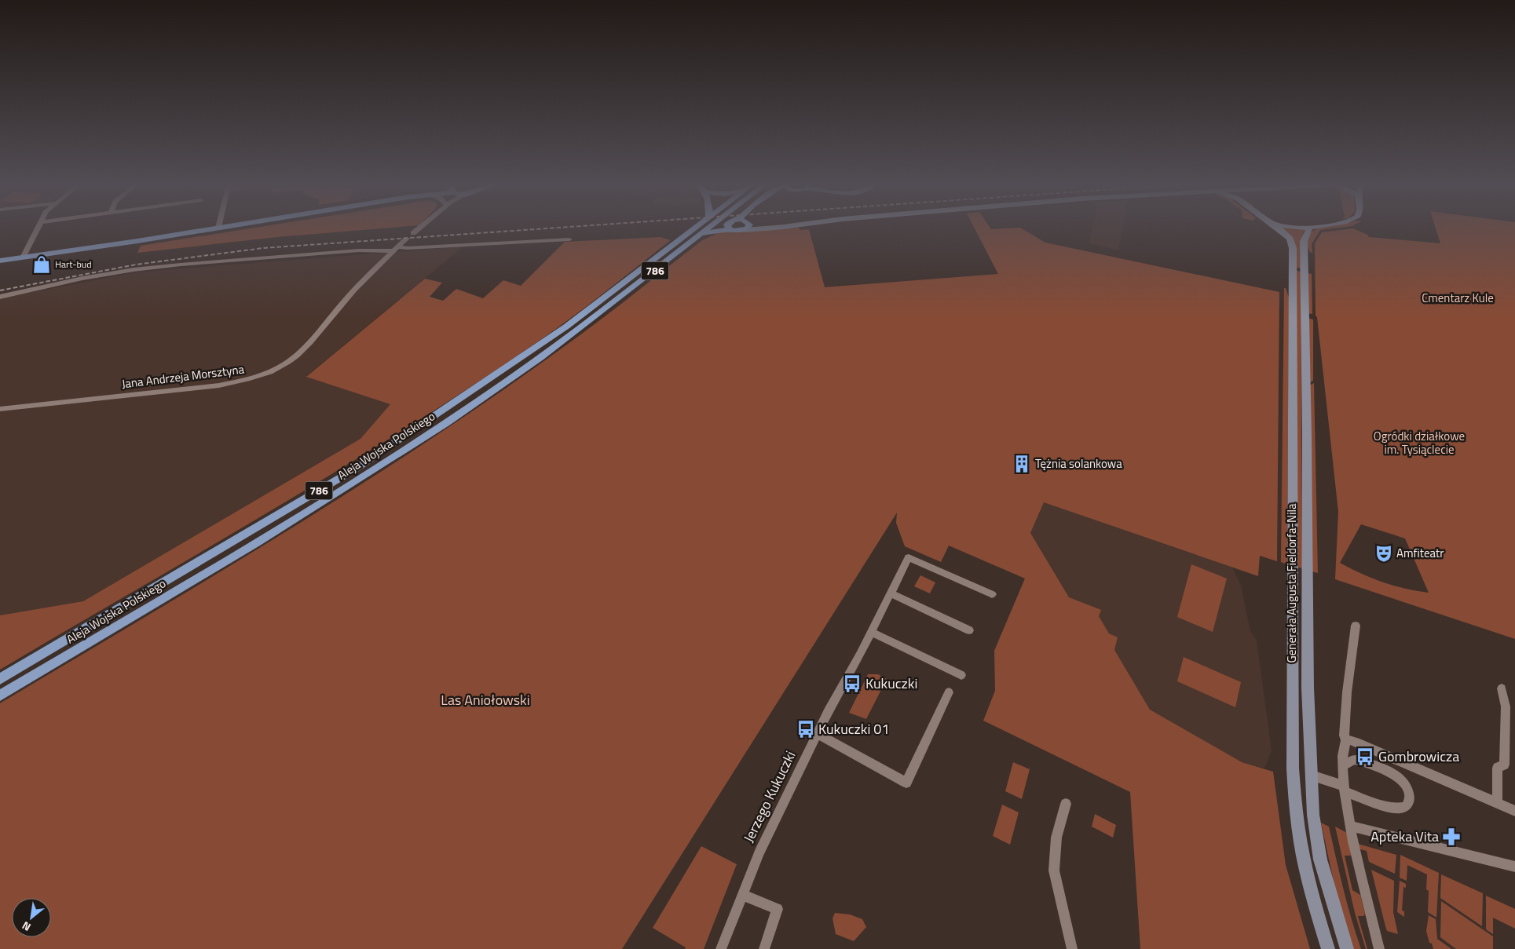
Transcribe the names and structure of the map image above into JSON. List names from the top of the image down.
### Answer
{
  "streets": {
    "main road": ["786", "Aleja Wojska Polskiego"],
    "street": ["Jana Andrzeja Morsztyna", "Generała Augusta Fieldorfa-Nila", "Jerzego Kukuczki"]
  },
  "parks": ["Cmentarz Kule", "Ogródki działkowe im. Tysiąclecie", "Las Aniołowski"],
  "places": {
    "shop": ["Hart-bud"],
    "building": ["Tężnia solankowa"],
    "theatre": ["Amfiteatr"],
    "bus stop": ["Kukuczki", "Kukuczki 01", "Gombrowicza"],
    "pharmacy": ["Apteka Vita"]
  },
  "north": "bottom left"
}
